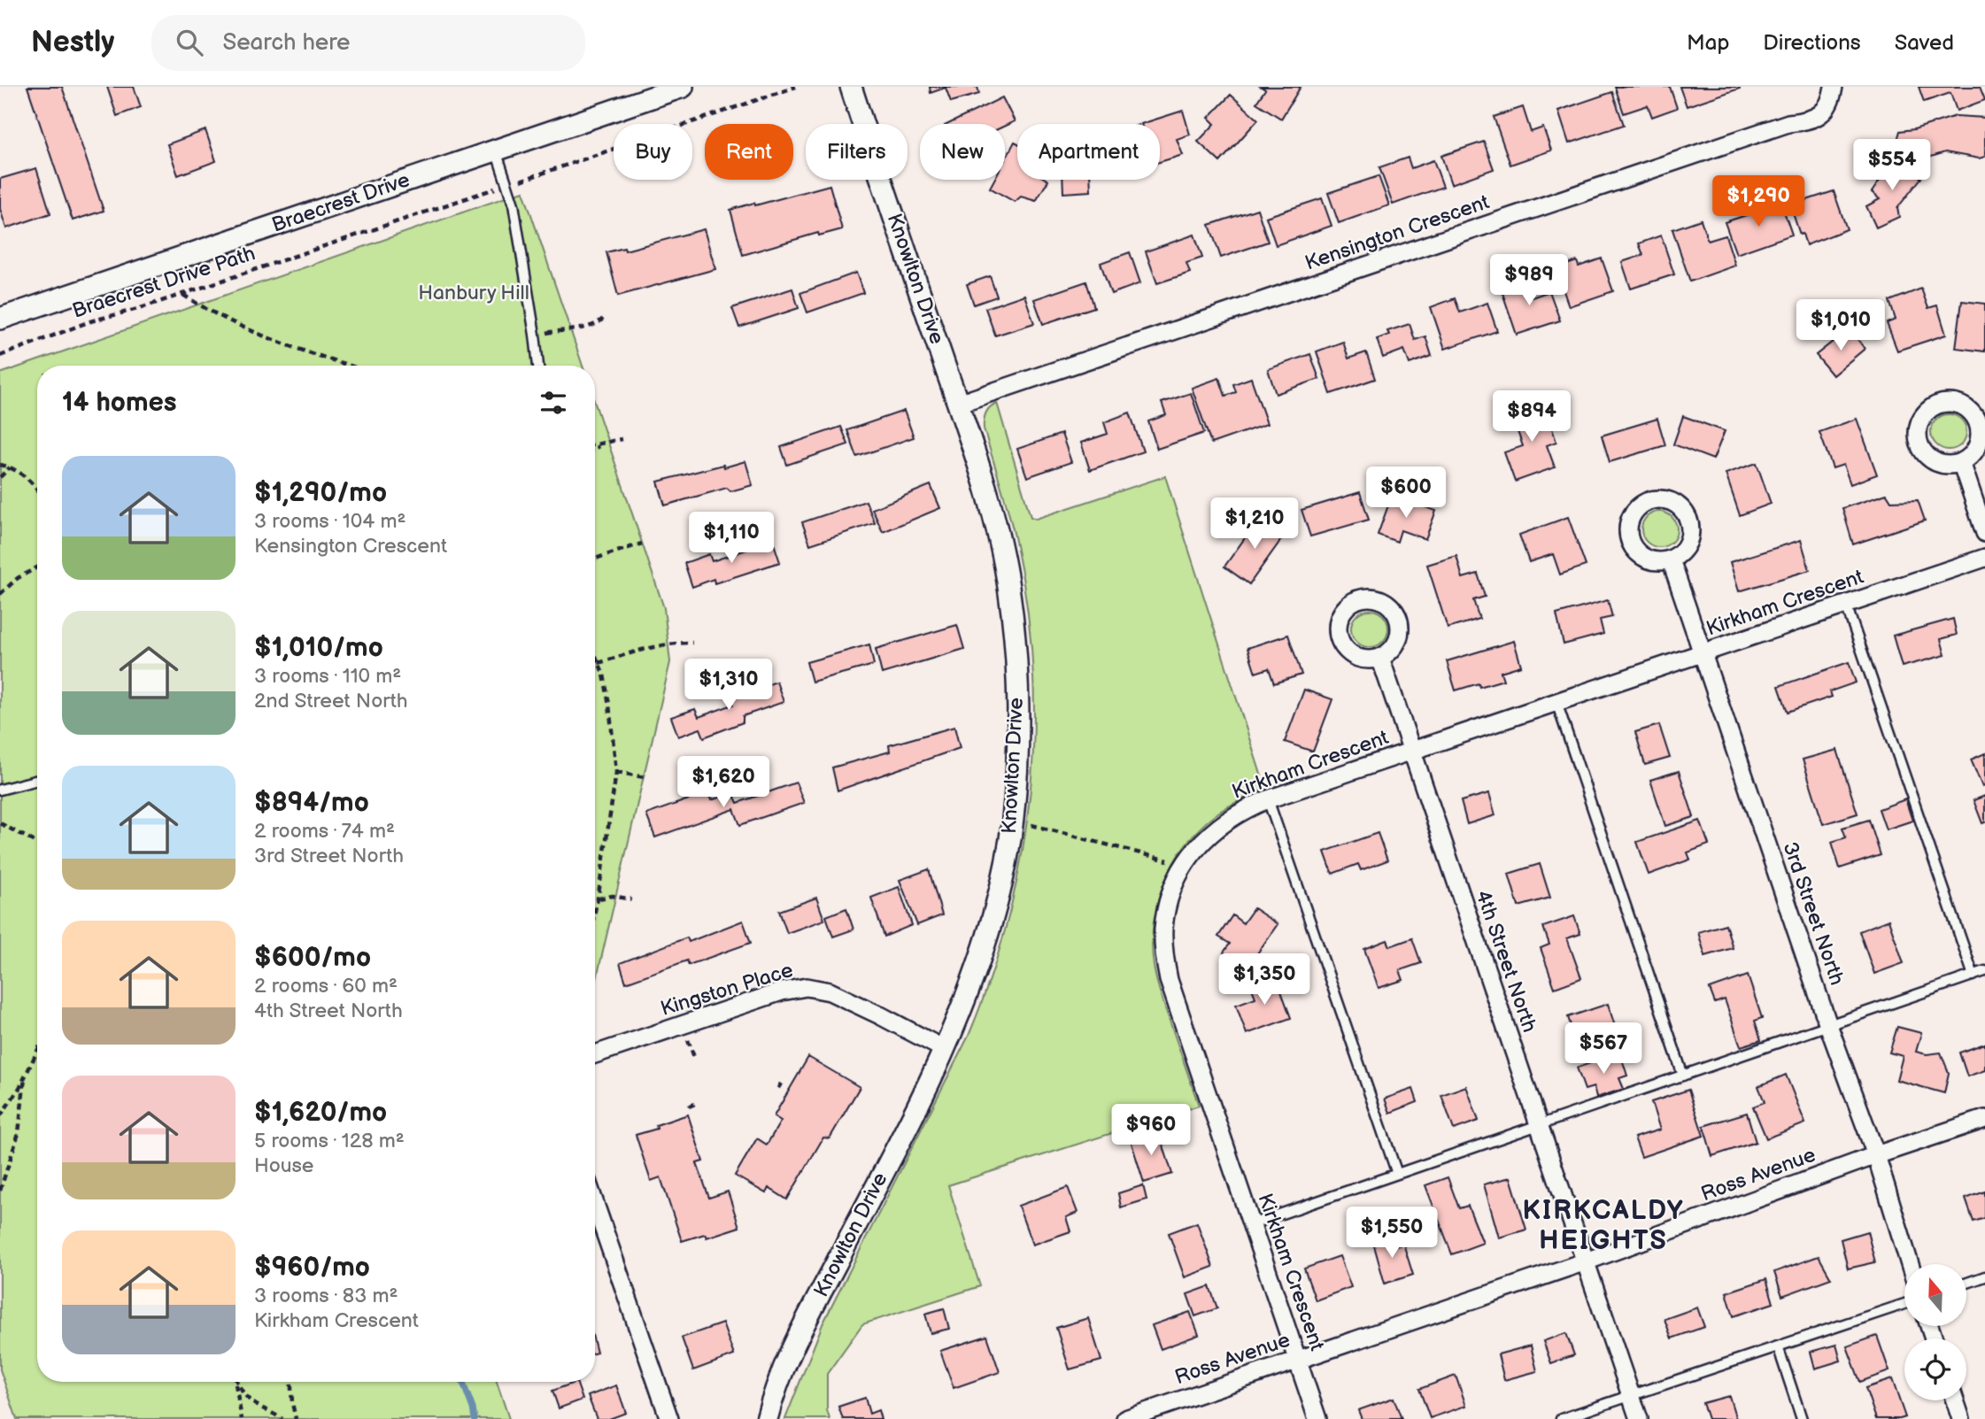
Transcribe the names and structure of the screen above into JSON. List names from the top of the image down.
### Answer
{
  "streets": {
    "street": [
      "Braecrest Drive",
      "Kensington Crescent",
      "Knowlton Drive",
      "Kirkham Crescent",
      "3rd Street North",
      "4th Street North",
      "Kingston Place",
      "Ross Avenue"
    ],
    "path": ["Braecrest Drive Path"]
  },
  "crossings": [
    ["Kensington Crescent", "Knowlton Drive"],
    ["Knowlton Drive", "Kingston Place"],
    ["Kirkham Crescent", "3rd Street North"],
    ["Kirkham Crescent", "4th Street North"],
    ["Kirkham Crescent", "Ross Avenue"],
    ["3rd Street North", "Ross Avenue"],
    ["4th Street North", "Ross Avenue"]
  ],
  "districts": ["KIRKCALDY HEIGHTS"],
  "parks": ["Hanbury Hill"],
  "north": "top",
  "page": {
    "header": "Nestly",
    "search": "Search here",
    "nav": ["Map", "Directions", "Saved"],
    "chip": [
      "Buy",
      "Rent",
      "Filters",
      "New",
      "Apartment"
    ],
    "price": [
      "$554",
      "$1,290",
      "$989",
      "$1,010",
      "$894",
      "$600",
      "$1,210",
      "$1,110",
      "$1,310",
      "$1,620",
      "$1,350",
      "$567",
      "$960",
      "$1,550"
    ],
    "heading": "14 homes",
    "list": [
      {
        "name": "$1,290/mo",
        "note": "3 rooms · 104 m² · Kensington Crescent"
      },
      {
        "name": "$1,010/mo",
        "note": "3 rooms · 110 m² · 2nd Street North"
      },
      {
        "name": "$894/mo",
        "note": "2 rooms · 74 m² · 3rd Street North"
      },
      {
        "name": "$600/mo",
        "note": "2 rooms · 60 m² · 4th Street North"
      },
      {
        "name": "$1,620/mo",
        "note": "5 rooms · 128 m² · House"
      },
      {
        "name": "$960/mo",
        "note": "3 rooms · 83 m² · Kirkham Crescent"
      }
    ]
  }
}
